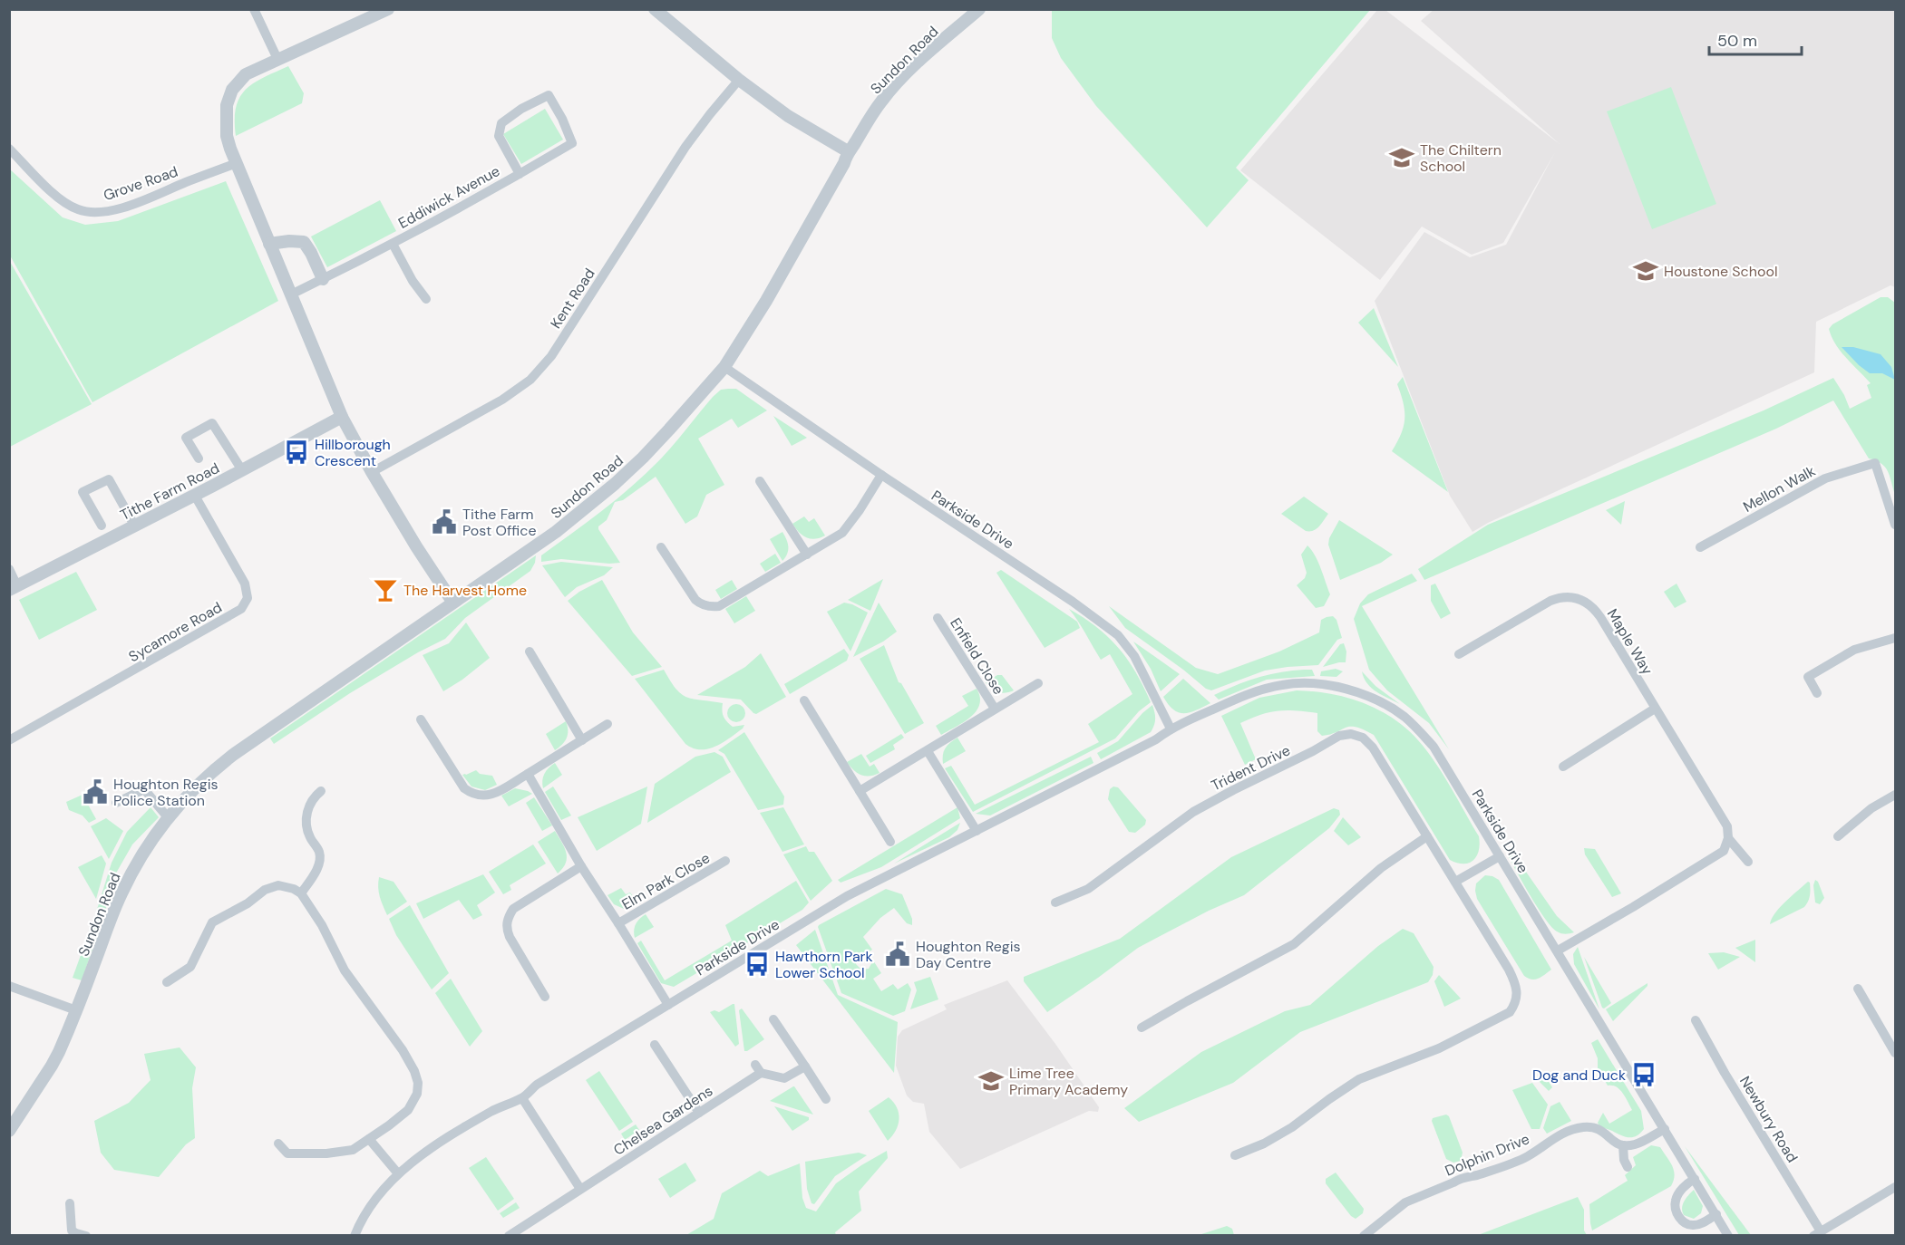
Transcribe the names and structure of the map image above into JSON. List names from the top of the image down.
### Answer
{
  "streets": {
    "street": [
      "Sundon Road",
      "Grove Road",
      "Eddiwick Avenue",
      "Kent Road",
      "Mellon Walk",
      "Tithe Farm Road",
      "Parkside Drive",
      "Sycamore Road",
      "Maple Way",
      "Enfield Close",
      "Trident Drive",
      "Elm Park Close",
      "Newbury Road",
      "Chelsea Gardens",
      "Dolphin Drive"
    ]
  },
  "crossings": [
    ["Sundon Road", "Parkside Drive"],
    ["Tithe Farm Road", "Sycamore Road"],
    ["Parkside Drive", "Elm Park Close"]
  ],
  "places": {
    "school or university": ["The Chiltern School", "Houstone School", "Lime Tree Primary Academy"],
    "bus stop": ["Hillborough Crescent", "Hawthorn Park Lower School", "Dog and Duck"],
    "public building": ["Tithe Farm Post Office", "Houghton Regis Police Station", "Houghton Regis Day Centre"],
    "bar": ["The Harvest Home"]
  },
  "scale_bar": "50 m"
}
